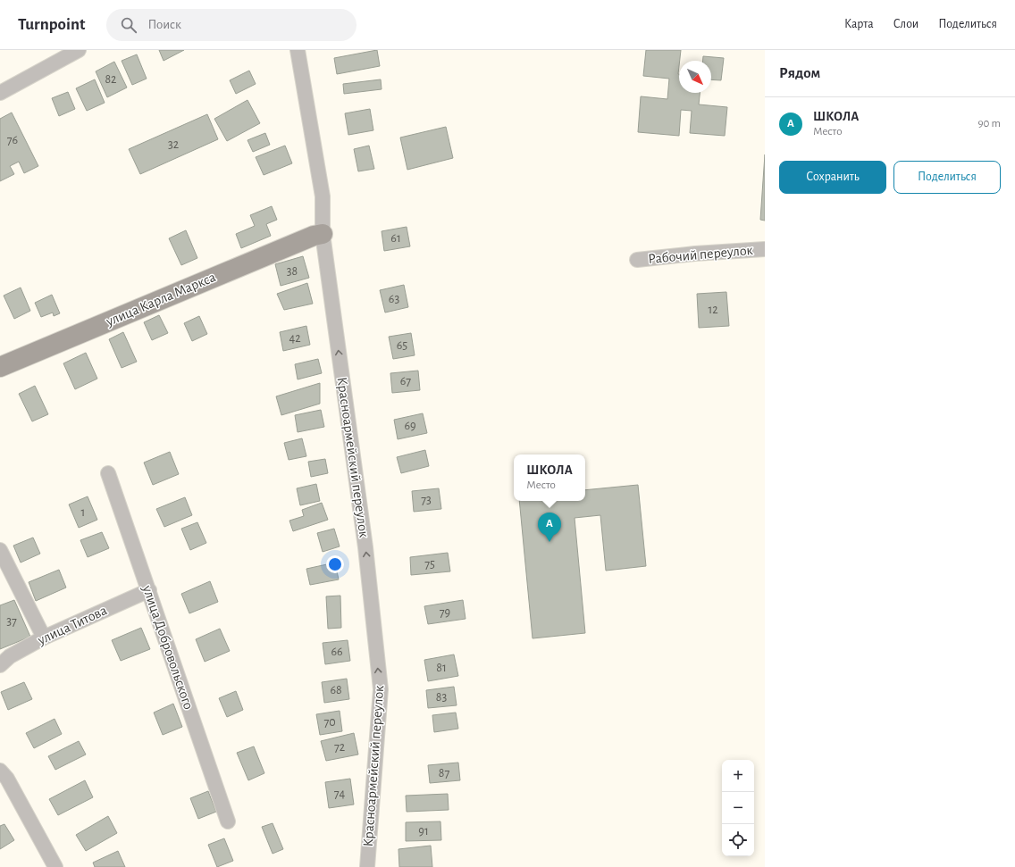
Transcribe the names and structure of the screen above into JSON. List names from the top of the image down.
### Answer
{
  "streets": {
    "street": [
      "Рабочий переулок",
      "улица Карла Маркса",
      "Красноармейский переулок",
      "улица Титова",
      "улица Добровольского"
    ]
  },
  "crossings": [
    ["улица Карла Маркса", "Красноармейский переулок"],
    ["улица Титова", "улица Добровольского"]
  ],
  "one_way": ["Красноармейский переулок"],
  "house_numbers": [
    "82",
    "76",
    "32",
    "61",
    "38",
    "63",
    "12",
    "42",
    "65",
    "67",
    "69",
    "73",
    "1",
    "75",
    "79",
    "37",
    "66",
    "81",
    "68",
    "83",
    "70",
    "72",
    "87",
    "74",
    "91"
  ],
  "north": "bottom right",
  "page": {
    "header": "Turnpoint",
    "search": "Поиск",
    "nav": ["Карта", "Слои", "Поделиться"],
    "heading": "Рядом",
    "list": [
      {
        "mark": "A",
        "name": "ШКОЛА",
        "note": "Место",
        "value": "90 m"
      }
    ],
    "buttons": ["Сохранить", "Поделиться"],
    "popup": ["ШКОЛА", "Место"],
    "pins": "A",
    "map_buttons": ["+", "−"]
  }
}
